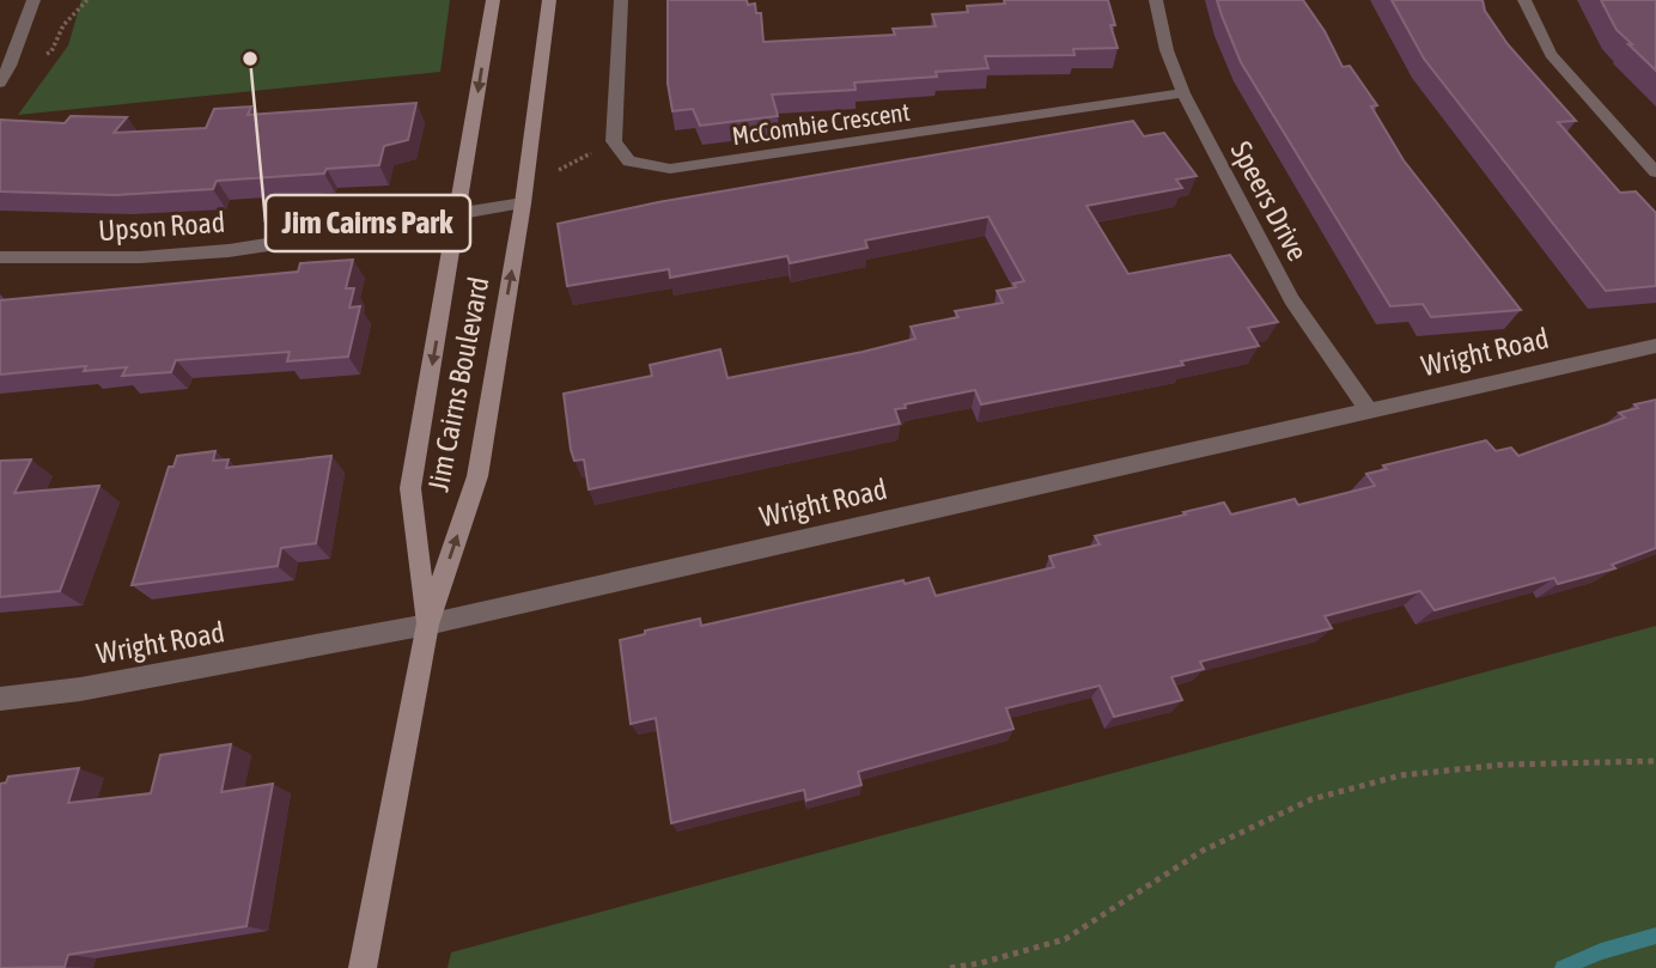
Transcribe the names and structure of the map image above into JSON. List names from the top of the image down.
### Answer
{
  "streets": {
    "street": [
      "McCombie Crescent",
      "Speers Drive",
      "Upson Road",
      "Wright Road",
      "Jim Cairns Boulevard"
    ]
  },
  "crossings": [
    ["McCombie Crescent", "Speers Drive"],
    ["Speers Drive", "Wright Road"],
    ["Upson Road", "Jim Cairns Boulevard"],
    ["Wright Road", "Jim Cairns Boulevard"]
  ],
  "places": ["Jim Cairns Park"]
}
